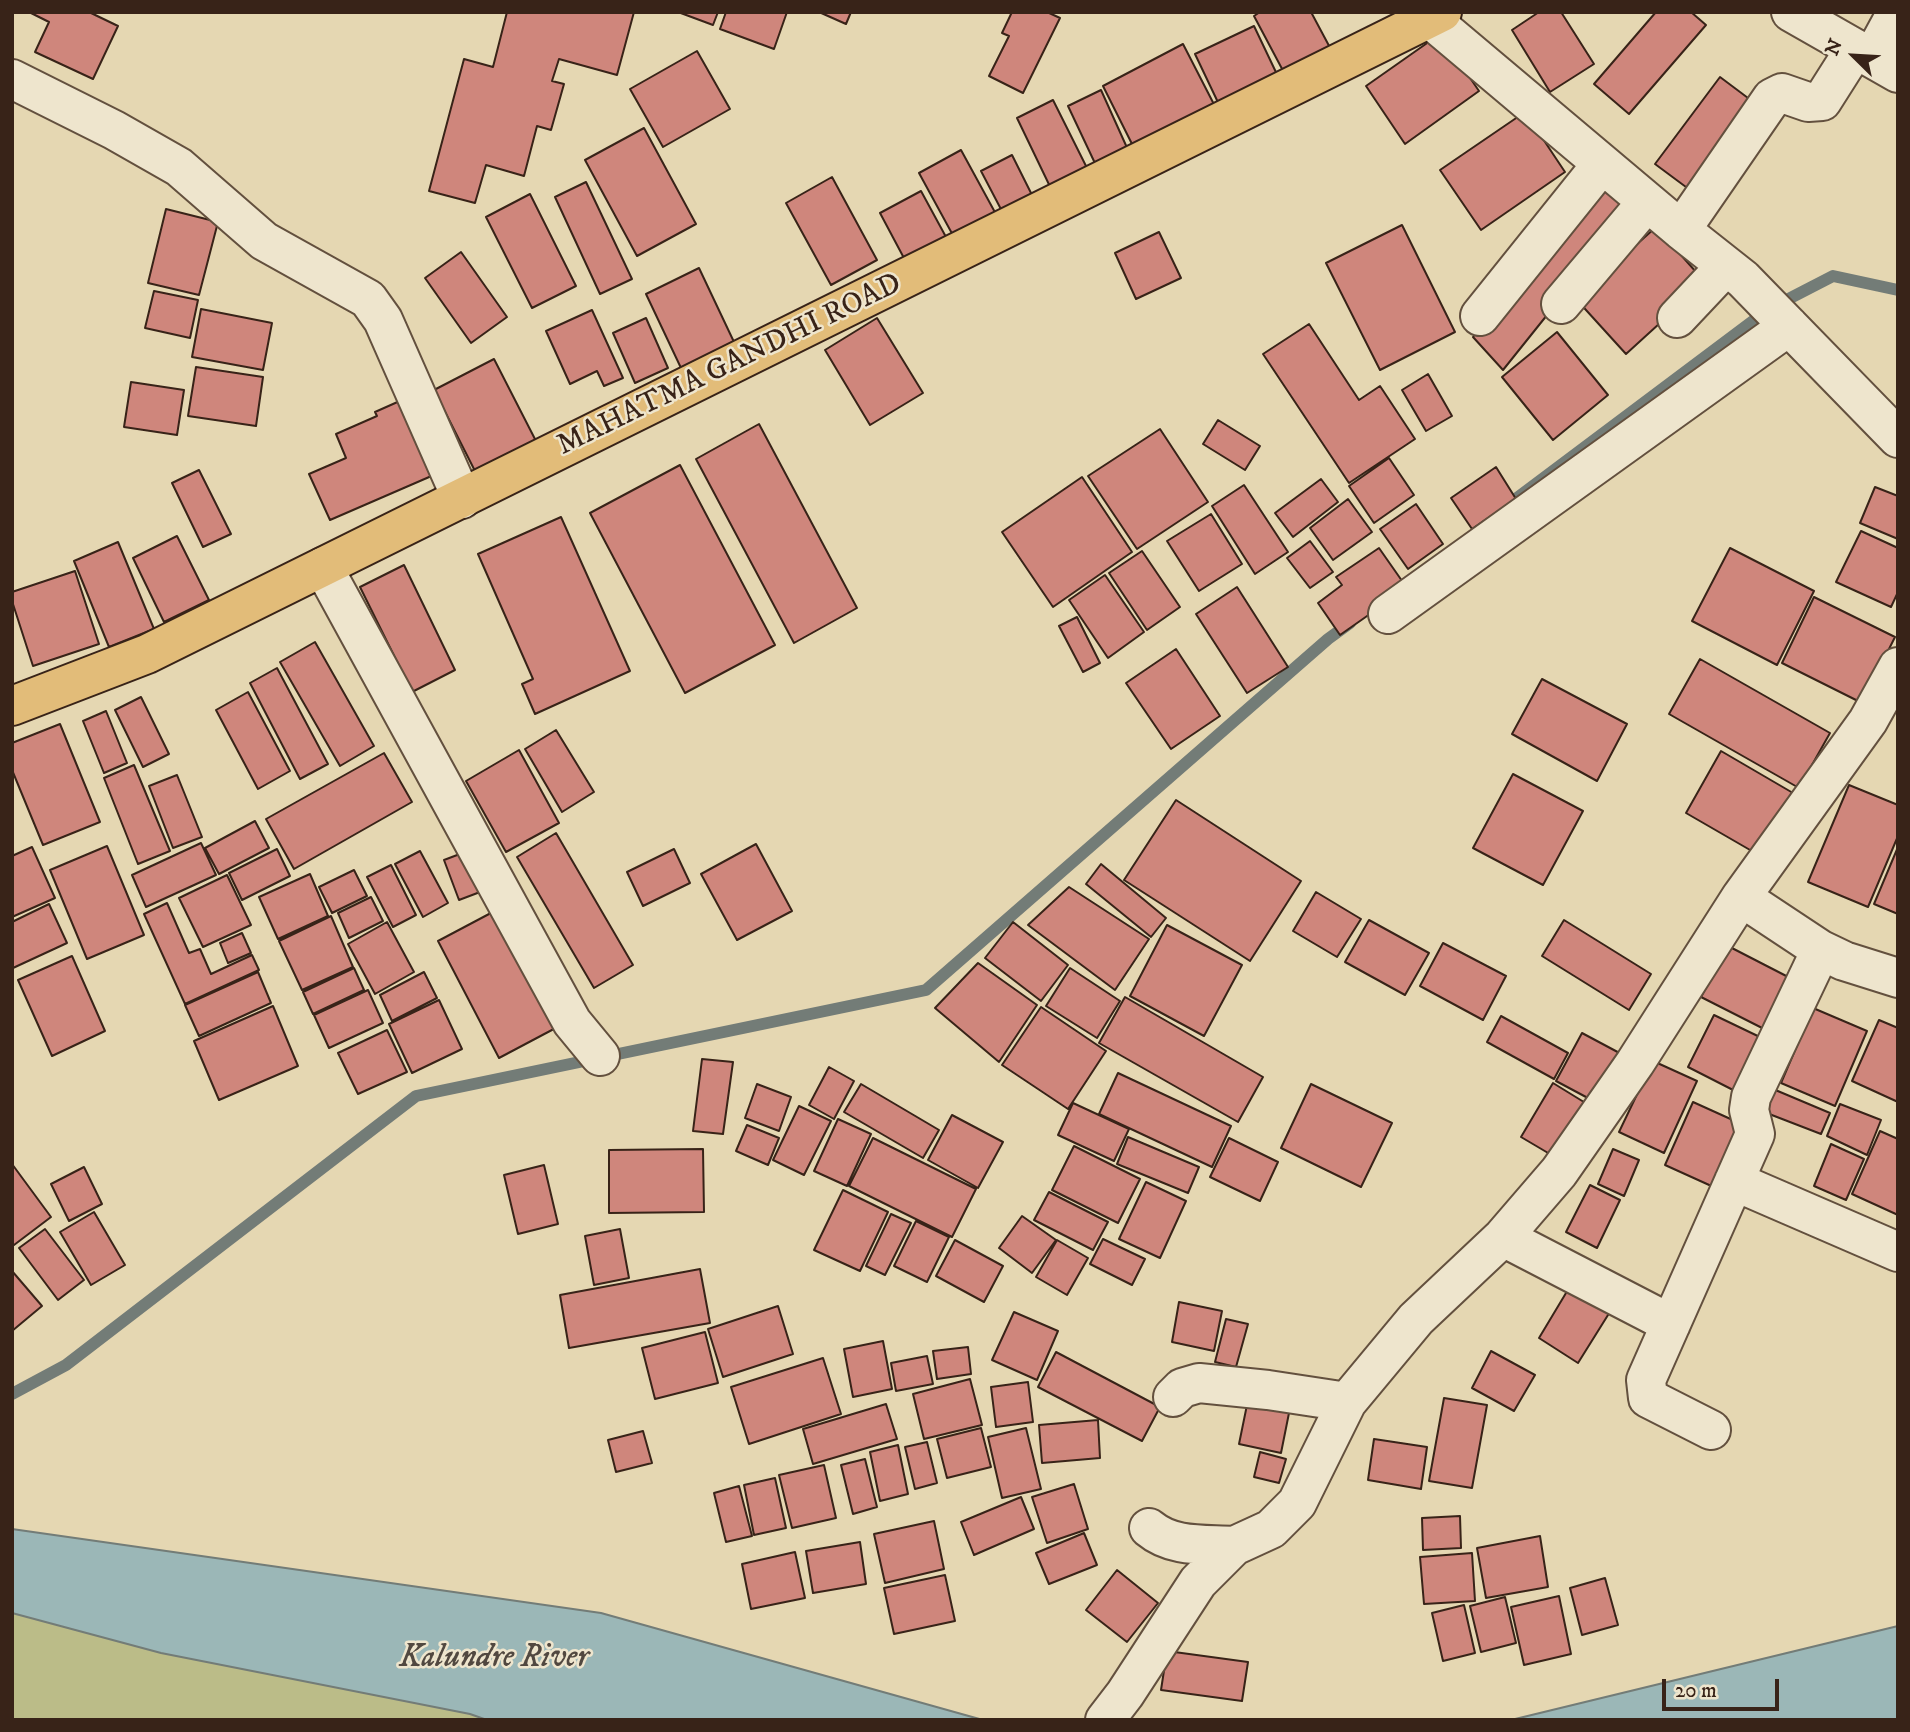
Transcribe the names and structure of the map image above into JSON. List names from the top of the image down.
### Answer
{
  "streets": {
    "main road": ["MAHATMA GANDHI ROAD"]
  },
  "water": ["Kalundre River"],
  "scale_bar": "20 m",
  "north": "top left"
}
